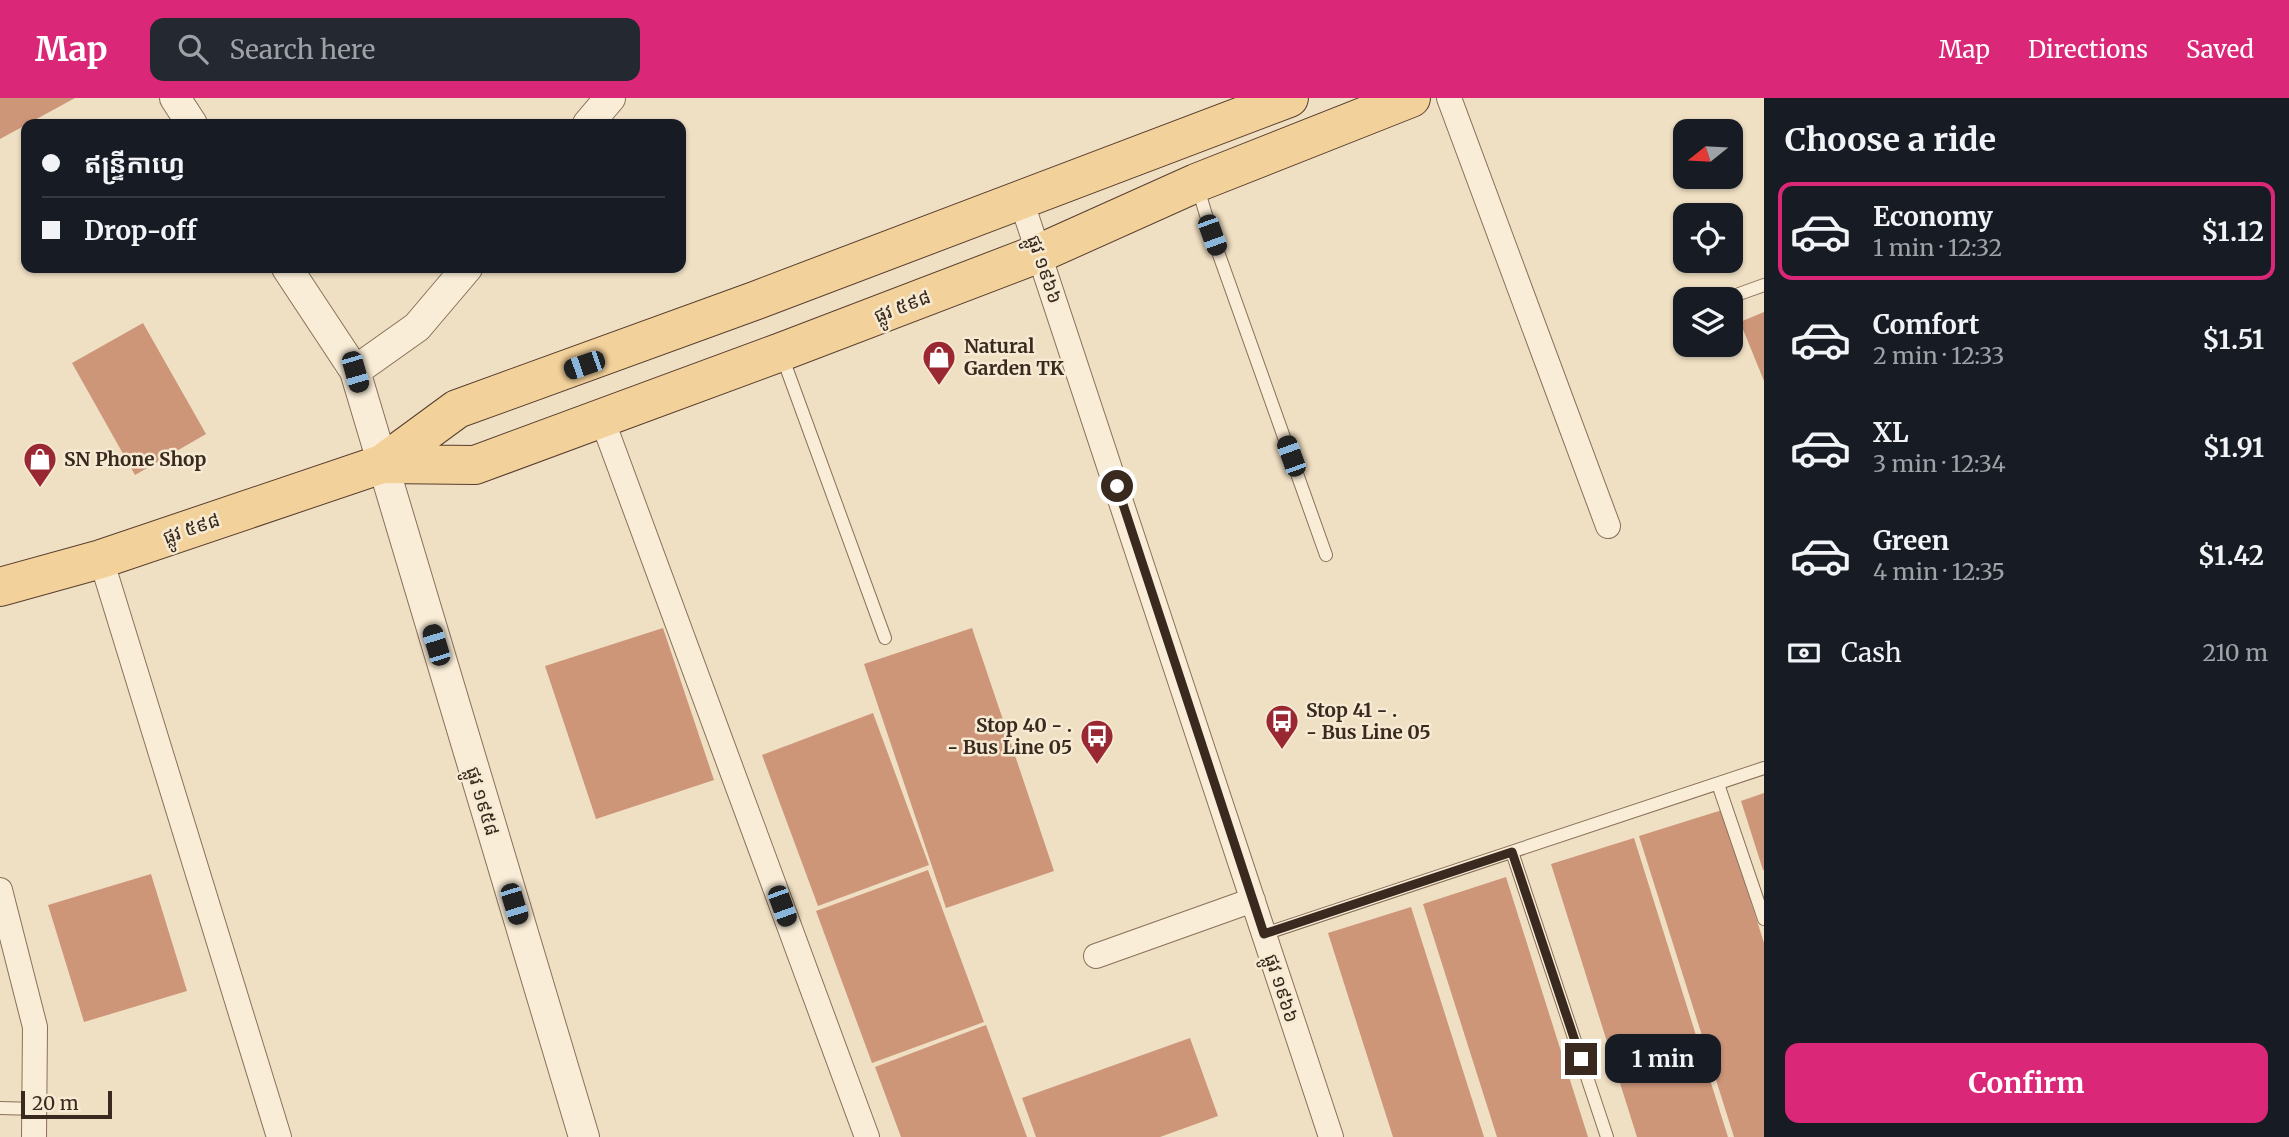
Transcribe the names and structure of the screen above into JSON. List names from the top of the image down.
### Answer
{
  "streets": {
    "main road": ["ផ្លូវ ៥៩៨"],
    "street": ["ផ្លូវ ១៩៦៦", "ផ្លូវ ១៩៥៨"]
  },
  "crossings": [
    ["ផ្លូវ ១៩៦៦", "ផ្លូវ ៥៩៨"],
    ["ផ្លូវ ៥៩៨", "ផ្លូវ ១៩៥៨"]
  ],
  "places": {
    "shop": ["Natural Garden TK", "SN Phone Shop"],
    "bus stop": ["Stop 41 - . - Bus Line 05", "Stop 40 - . - Bus Line 05"]
  },
  "scale_bar": "20 m",
  "north": "left",
  "page": {
    "header": "Map",
    "search": "Search here",
    "nav": ["Map", "Directions", "Saved"],
    "heading": "Choose a ride",
    "banner": ["ឥន្ទ្រីកាហ្វេ", "Drop-off"],
    "list": [
      {
        "name": "Economy",
        "note": "1 min · 12:32",
        "value": "$1.12"
      },
      {
        "name": "Comfort",
        "note": "2 min · 12:33",
        "value": "$1.51"
      },
      {
        "name": "XL",
        "note": "3 min · 12:34",
        "value": "$1.91"
      },
      {
        "name": "Green",
        "note": "4 min · 12:35",
        "value": "$1.42"
      }
    ],
    "pay": ["Cash", "210 m"],
    "buttons": "Confirm",
    "bubble": "1 min",
    "scale": "20 m"
  }
}
